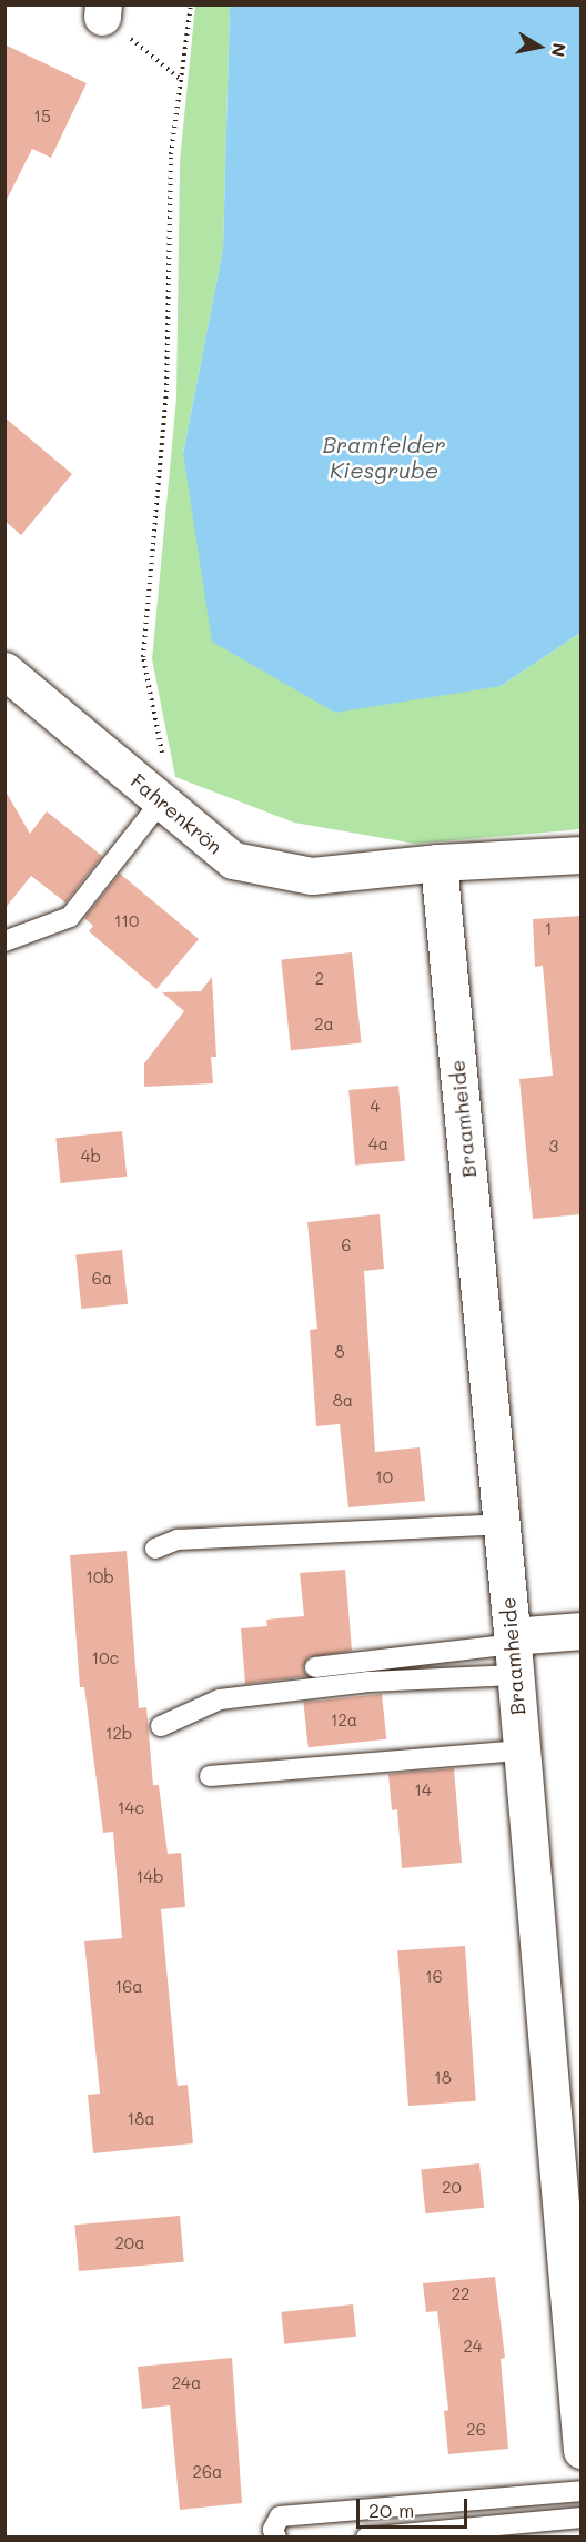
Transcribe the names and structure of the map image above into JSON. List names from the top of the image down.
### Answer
{
  "streets": {
    "street": ["Fahrenkrön", "Braamheide"]
  },
  "crossings": [
    ["Fahrenkrön", "Braamheide"]
  ],
  "water": ["Bramfelder Kiesgrube"],
  "house_numbers": [
    "15",
    "110",
    "1",
    "2",
    "2a",
    "4",
    "4a",
    "3",
    "4b",
    "6",
    "6a",
    "8",
    "8a",
    "10",
    "10b",
    "10c",
    "12a",
    "12b",
    "14",
    "14c",
    "14b",
    "16",
    "16a",
    "18",
    "18a",
    "20",
    "20a",
    "22",
    "24",
    "24a",
    "26",
    "26a"
  ],
  "scale_bar": "20 m",
  "north": "right"
}
